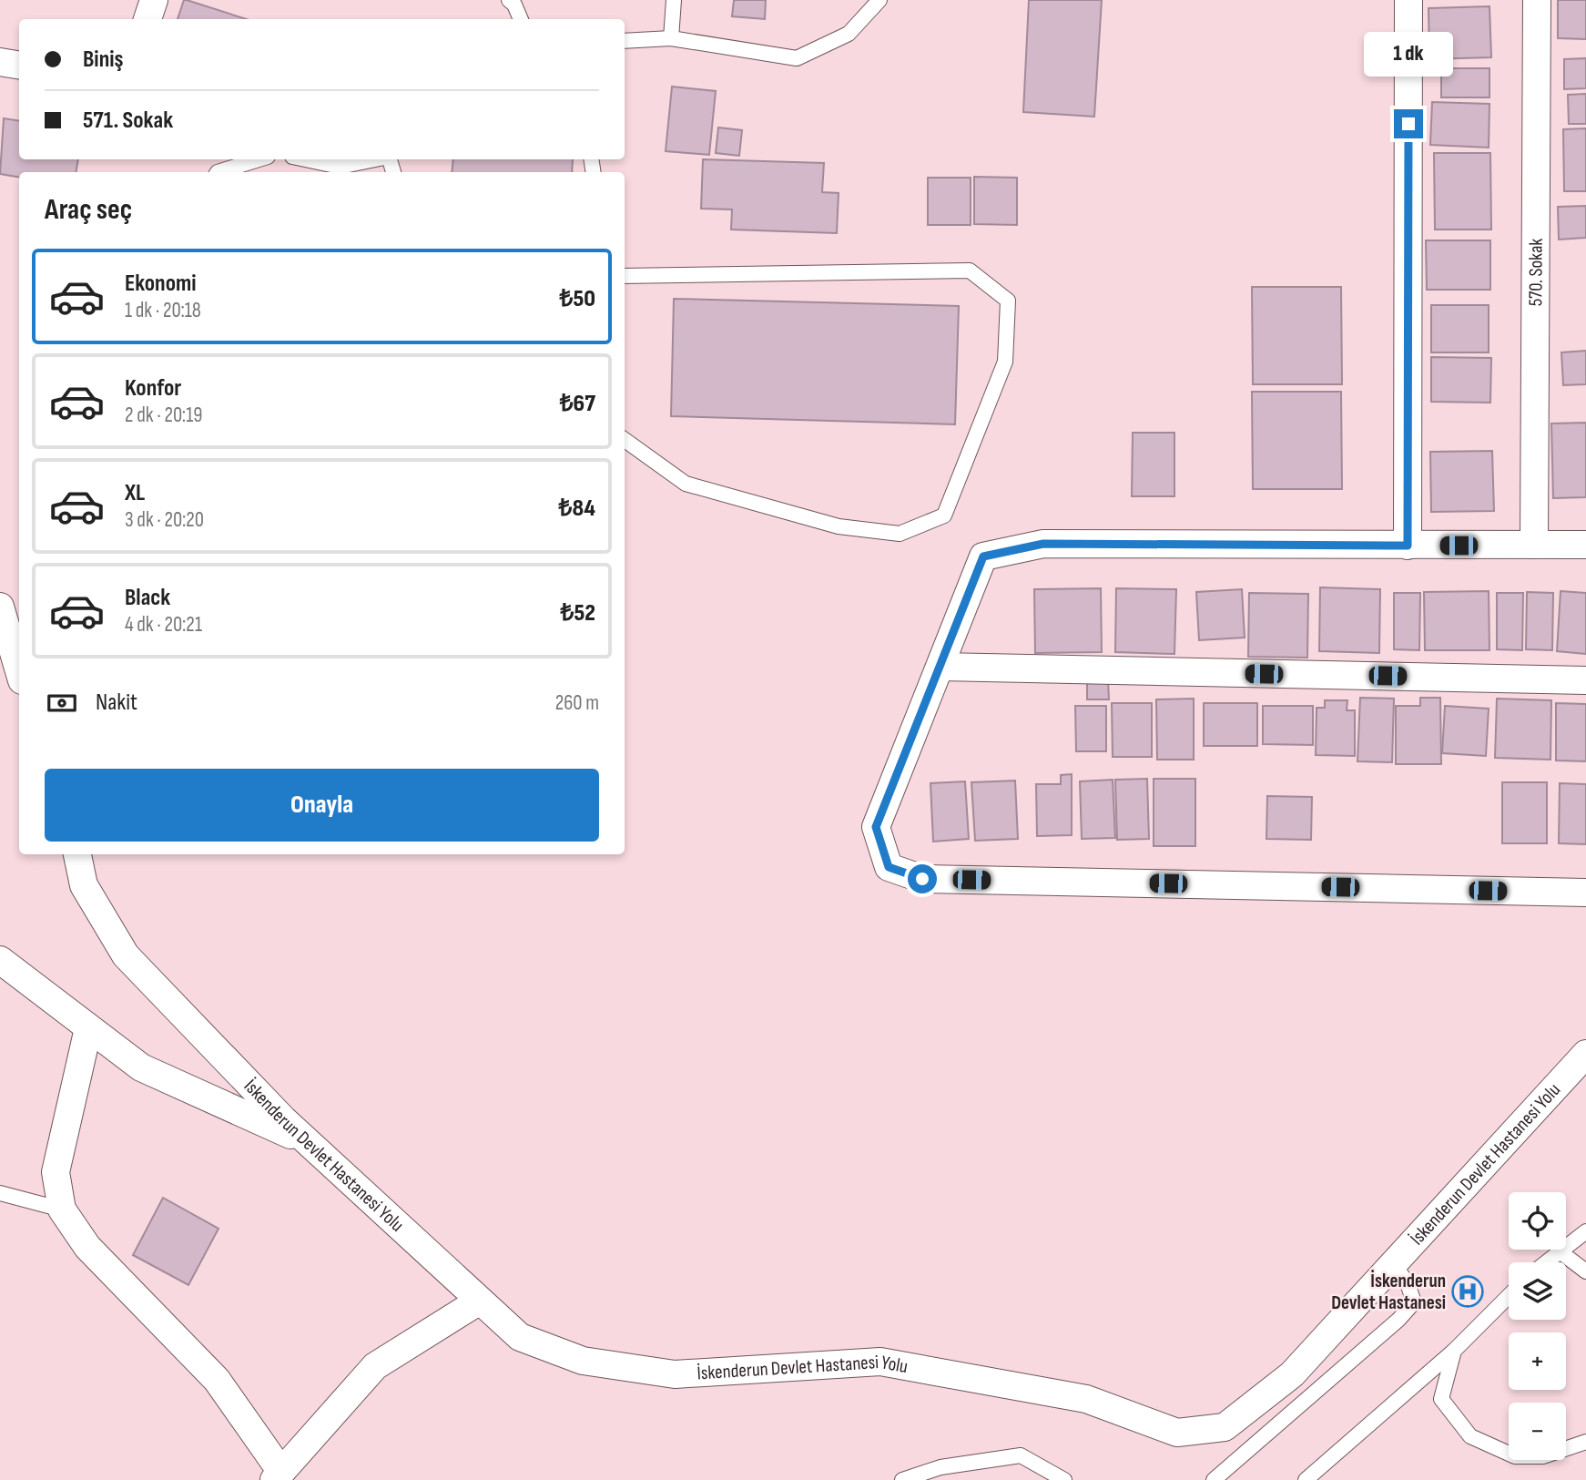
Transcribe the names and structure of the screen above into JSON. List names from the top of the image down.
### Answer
{
  "streets": {
    "street": ["570. Sokak", "İskenderun Devlet Hastanesi Yolu"]
  },
  "places": {
    "hospital": ["İskenderun Devlet Hastanesi"]
  },
  "page": {
    "banner": ["Biniş", "571. Sokak"],
    "bubble": "1 dk",
    "heading": "Araç seç",
    "list": [
      {
        "name": "Ekonomi",
        "note": "1 dk · 20:18",
        "value": "₺50"
      },
      {
        "name": "Konfor",
        "note": "2 dk · 20:19",
        "value": "₺67"
      },
      {
        "name": "XL",
        "note": "3 dk · 20:20",
        "value": "₺84"
      },
      {
        "name": "Black",
        "note": "4 dk · 20:21",
        "value": "₺52"
      }
    ],
    "pay": ["Nakit", "260 m"],
    "buttons": "Onayla",
    "map_buttons": ["+", "−"]
  }
}
